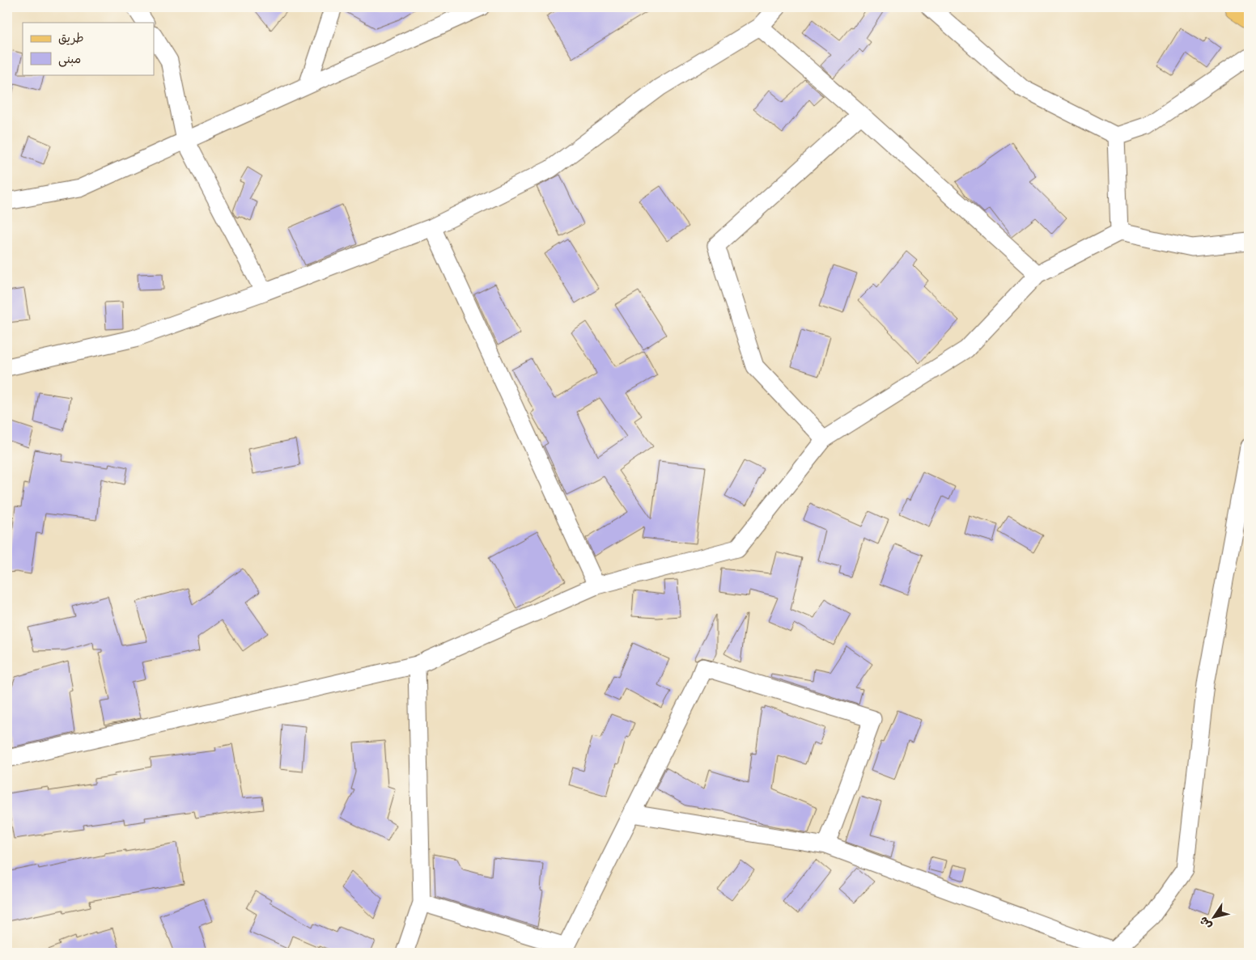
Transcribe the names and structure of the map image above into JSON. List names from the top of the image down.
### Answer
{
  "legend": ["طريق", "مبنى"],
  "north": "bottom left"
}
